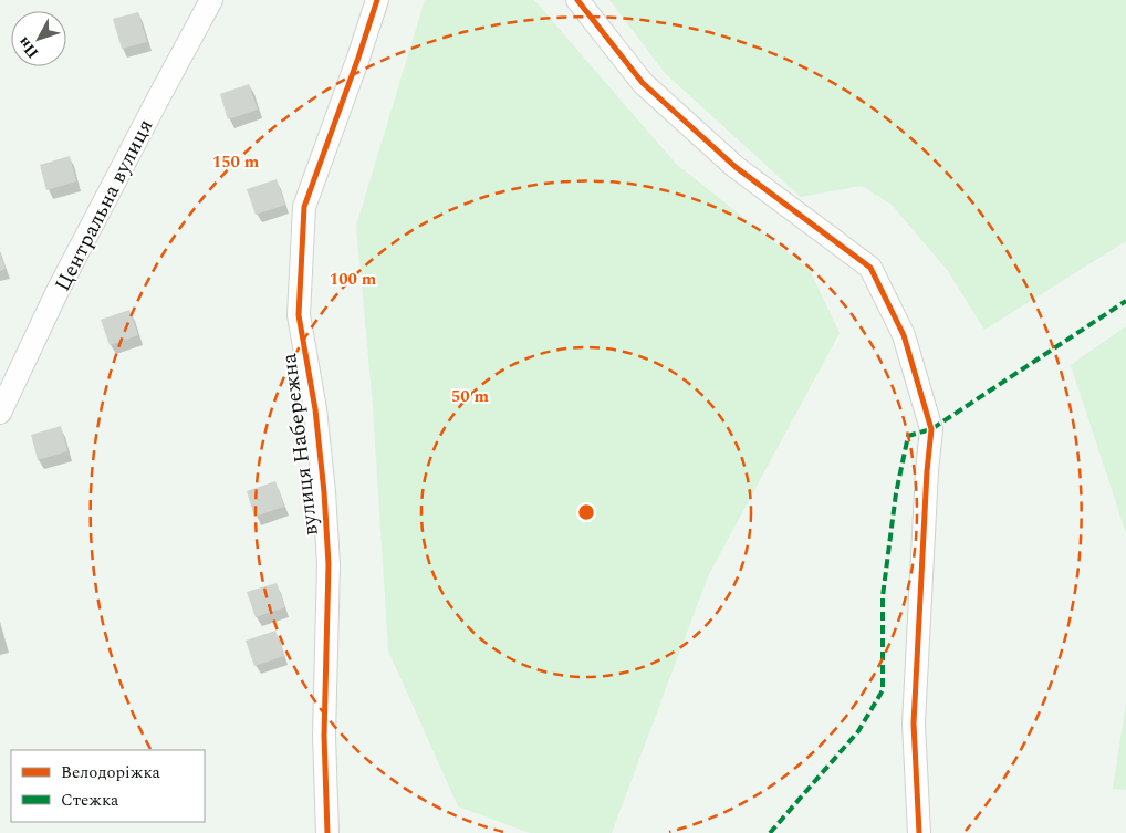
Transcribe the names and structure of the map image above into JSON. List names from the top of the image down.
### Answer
{
  "streets": {
    "street": ["Центральна вулиця", "вулиця Набережна"]
  },
  "legend": ["Велодоріжка", "Стежка"],
  "north": "bottom left",
  "rings": ["150 m", "100 m", "50 m"]
}
